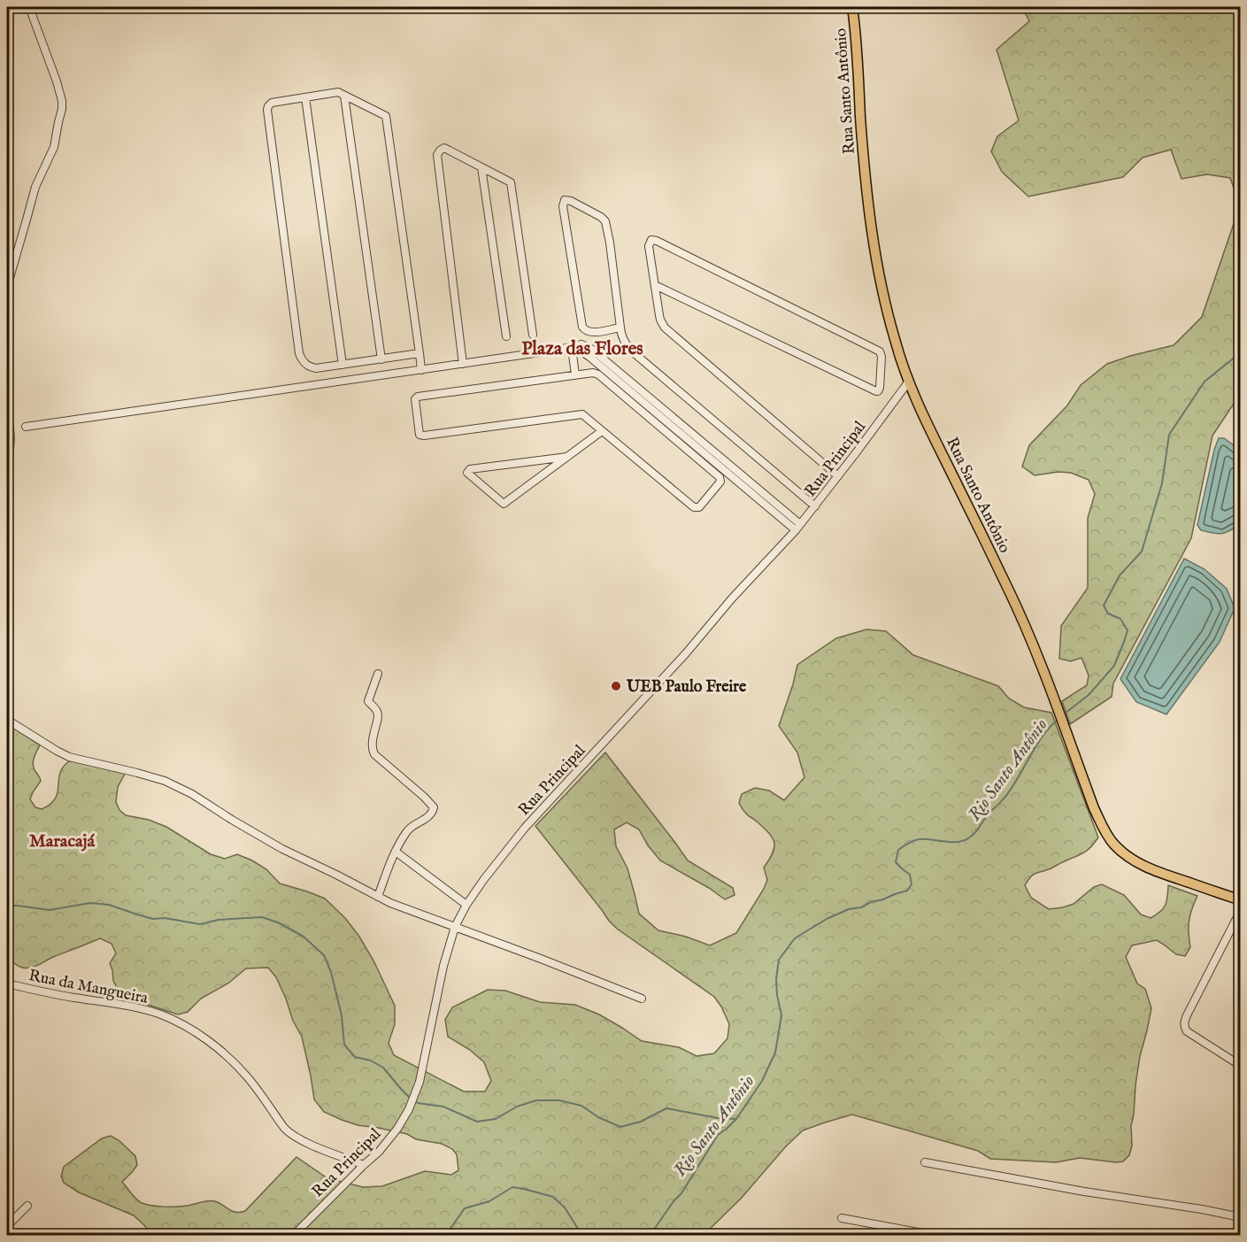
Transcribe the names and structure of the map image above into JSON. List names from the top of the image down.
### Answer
{
  "streets": {
    "main road": ["Rua Santo Antônio"],
    "street": ["Rua Principal", "Rua da Mangueira"]
  },
  "crossings": [
    ["Rua Santo Antônio", "Rua Principal"],
    ["Rua Principal", "Rua da Mangueira"]
  ],
  "districts": ["Plaza das Flores", "Maracajá"],
  "water": ["Rio Santo Antônio"],
  "places": ["UEB Paulo Freire"]
}
